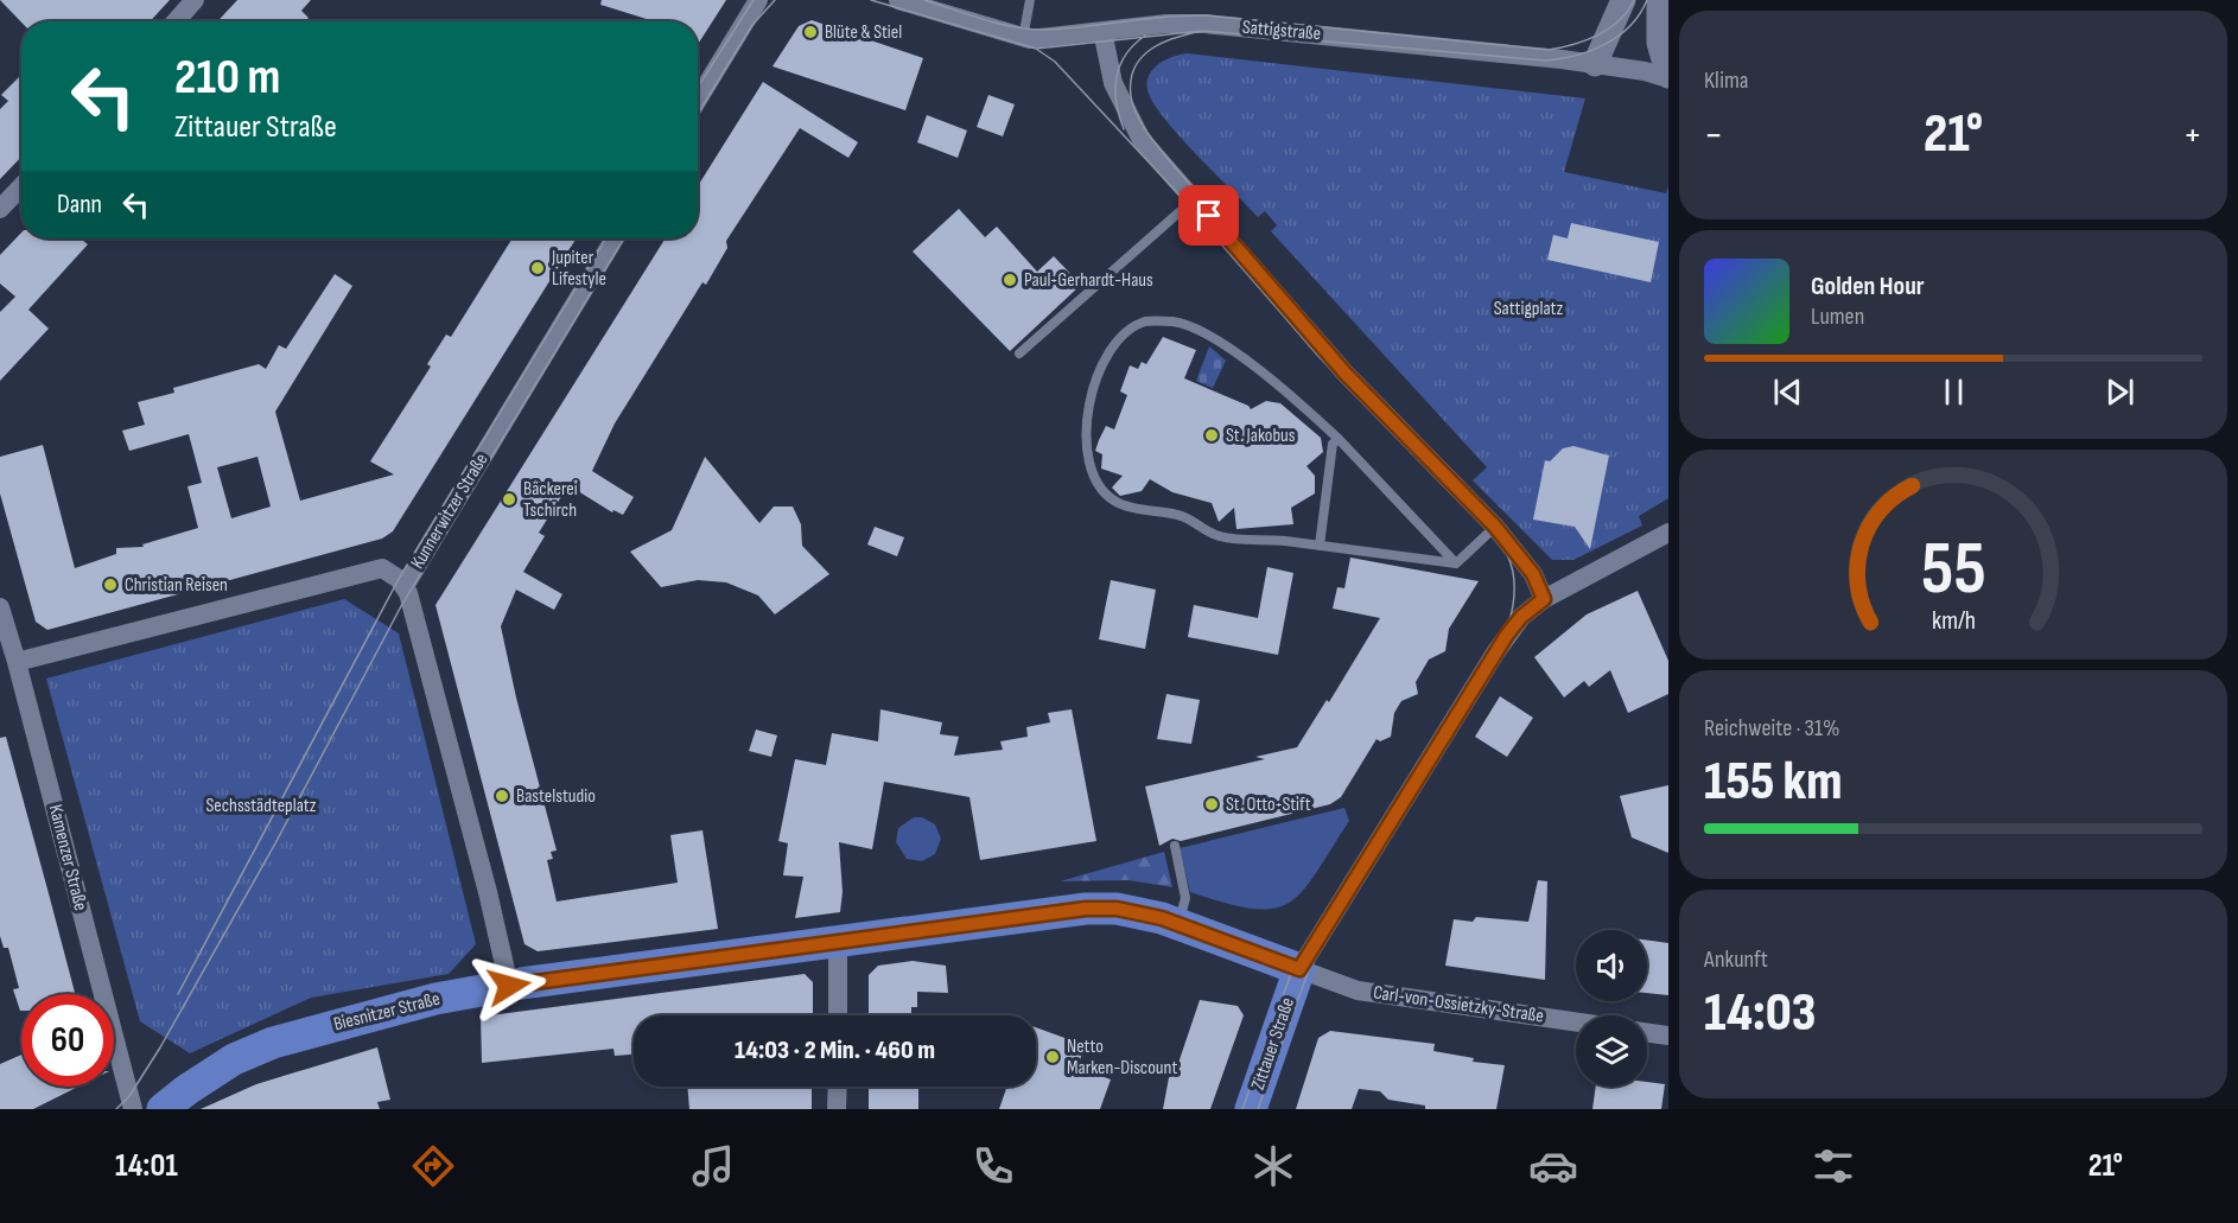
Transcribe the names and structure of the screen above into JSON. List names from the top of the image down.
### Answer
{
  "streets": {
    "main road": ["Biesnitzer Straße", "Zittauer Straße"],
    "street": [
      "Sattigstraße",
      "Kunnerwitzer Straße",
      "Kamenzer Straße",
      "Carl-von-Ossietzky-Straße"
    ]
  },
  "crossings": [
    ["Kunnerwitzer Straße", "Biesnitzer Straße"],
    ["Carl-von-Ossietzky-Straße", "Biesnitzer Straße"],
    ["Carl-von-Ossietzky-Straße", "Zittauer Straße"],
    ["Biesnitzer Straße", "Zittauer Straße"]
  ],
  "parks": ["Sattigplatz", "Sechsstädteplatz"],
  "places": [
    "Blüte & Stiel",
    "Jupiter Lifestyle",
    "Paul-Gerhardt-Haus",
    "St. Jakobus",
    "Bäckerei Tschirch",
    "Christian Reisen",
    "Bastelstudio",
    "St. Otto-Stift",
    "Netto Marken-Discount"
  ],
  "page": {
    "tile": [
      "Klima",
      ["Reichweite · 31%", "155 km"],
      ["Ankunft", "14:03"]
    ],
    "turn": ["210 m", "Zittauer Straße"],
    "heat": ["−", "21°", "+"],
    "then": "Dann",
    "song": ["Golden Hour", "Lumen"],
    "limit": "60",
    "trip": "14:03 · 2 Min. · 460 m",
    "tabs": ["14:01", "21°"],
    "gauge": ["55", "km/h"]
  }
}
